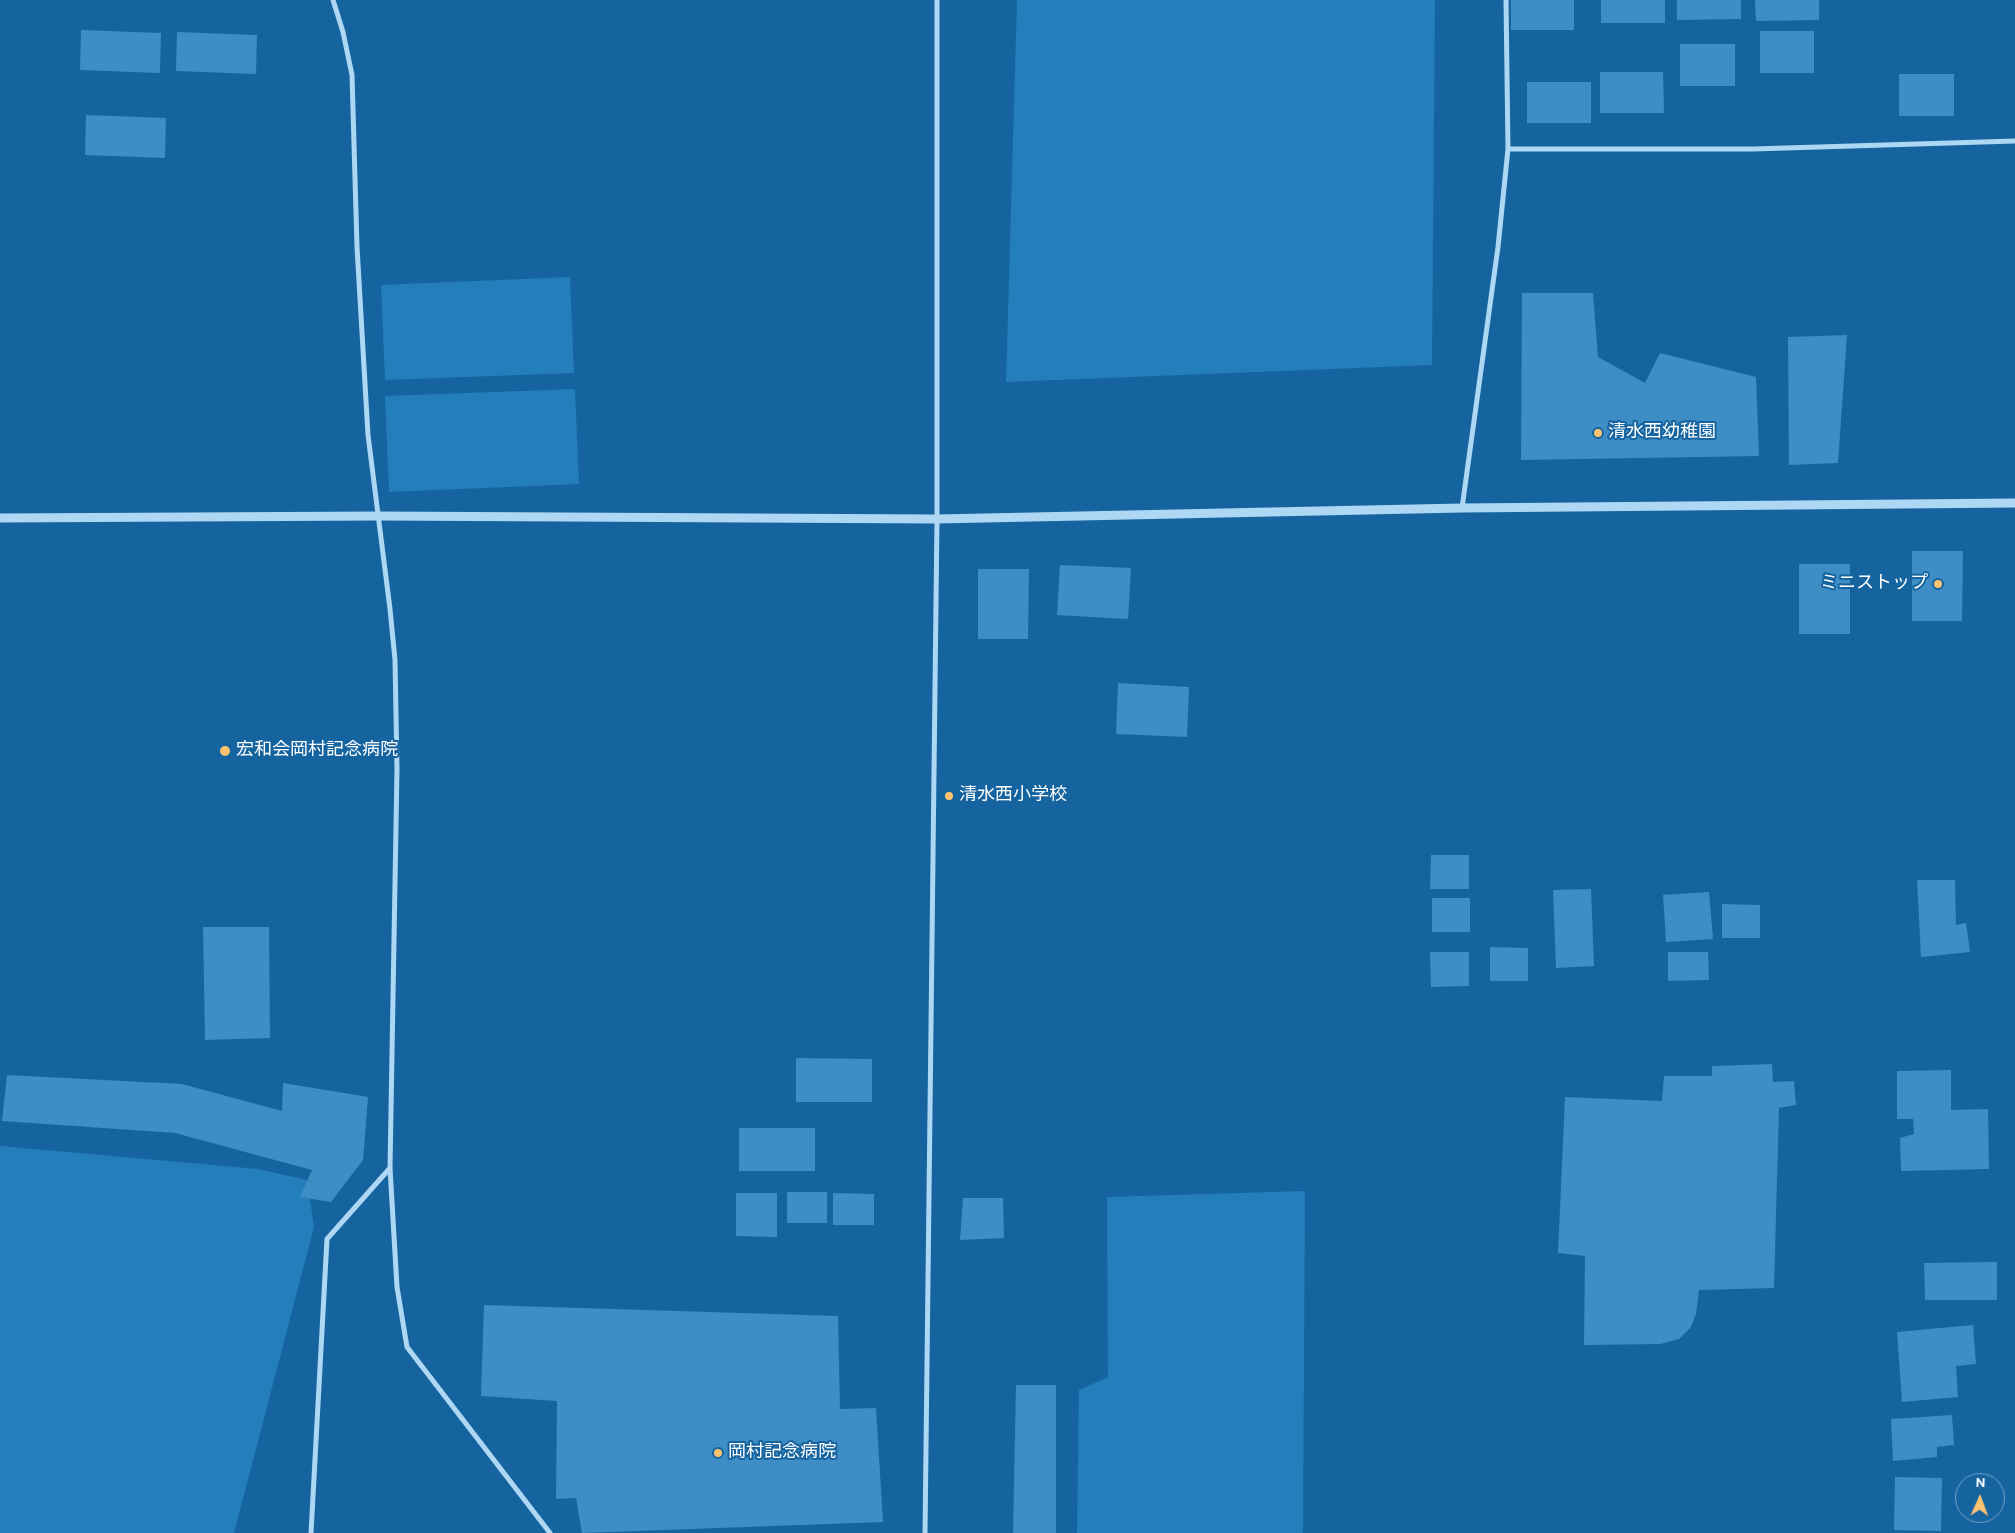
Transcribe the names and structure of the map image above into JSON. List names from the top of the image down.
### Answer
{
  "places": [
    "清水西幼稚園",
    "ミニストップ",
    "宏和会岡村記念病院",
    "清水西小学校",
    "岡村記念病院"
  ],
  "north": "top"
}
